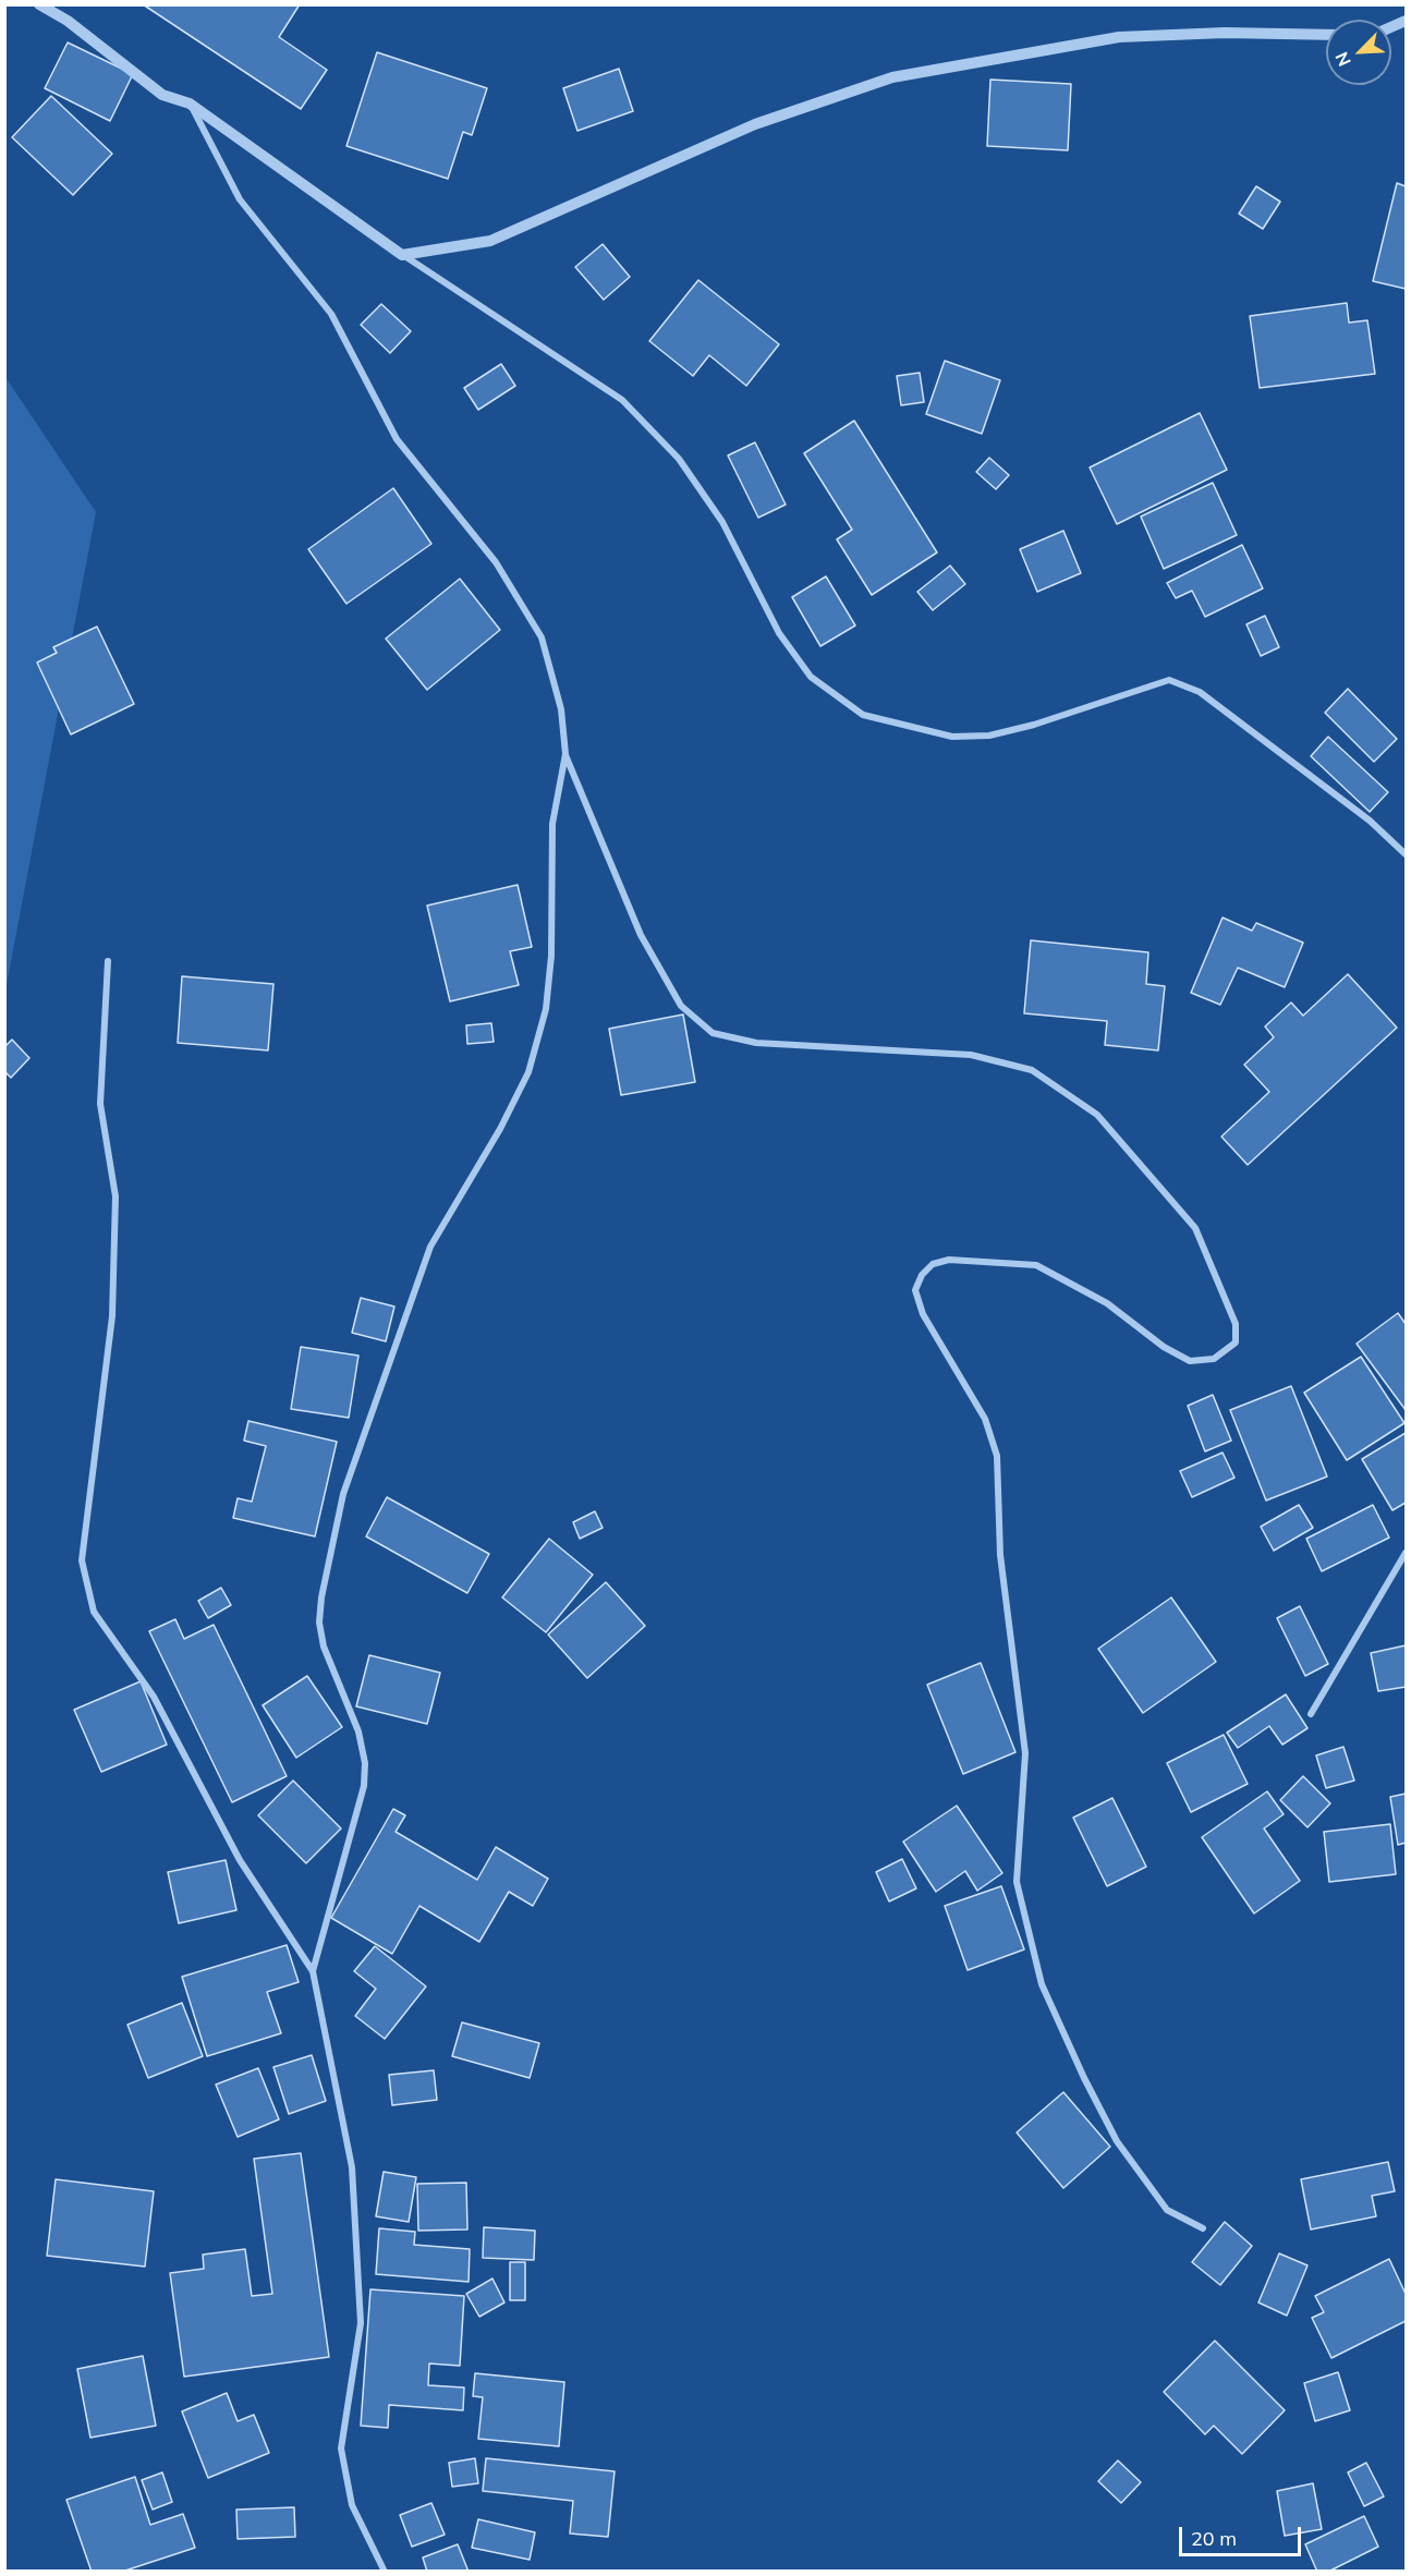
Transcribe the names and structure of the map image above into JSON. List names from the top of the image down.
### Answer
{
  "scale_bar": "20 m",
  "north": "bottom left"
}
